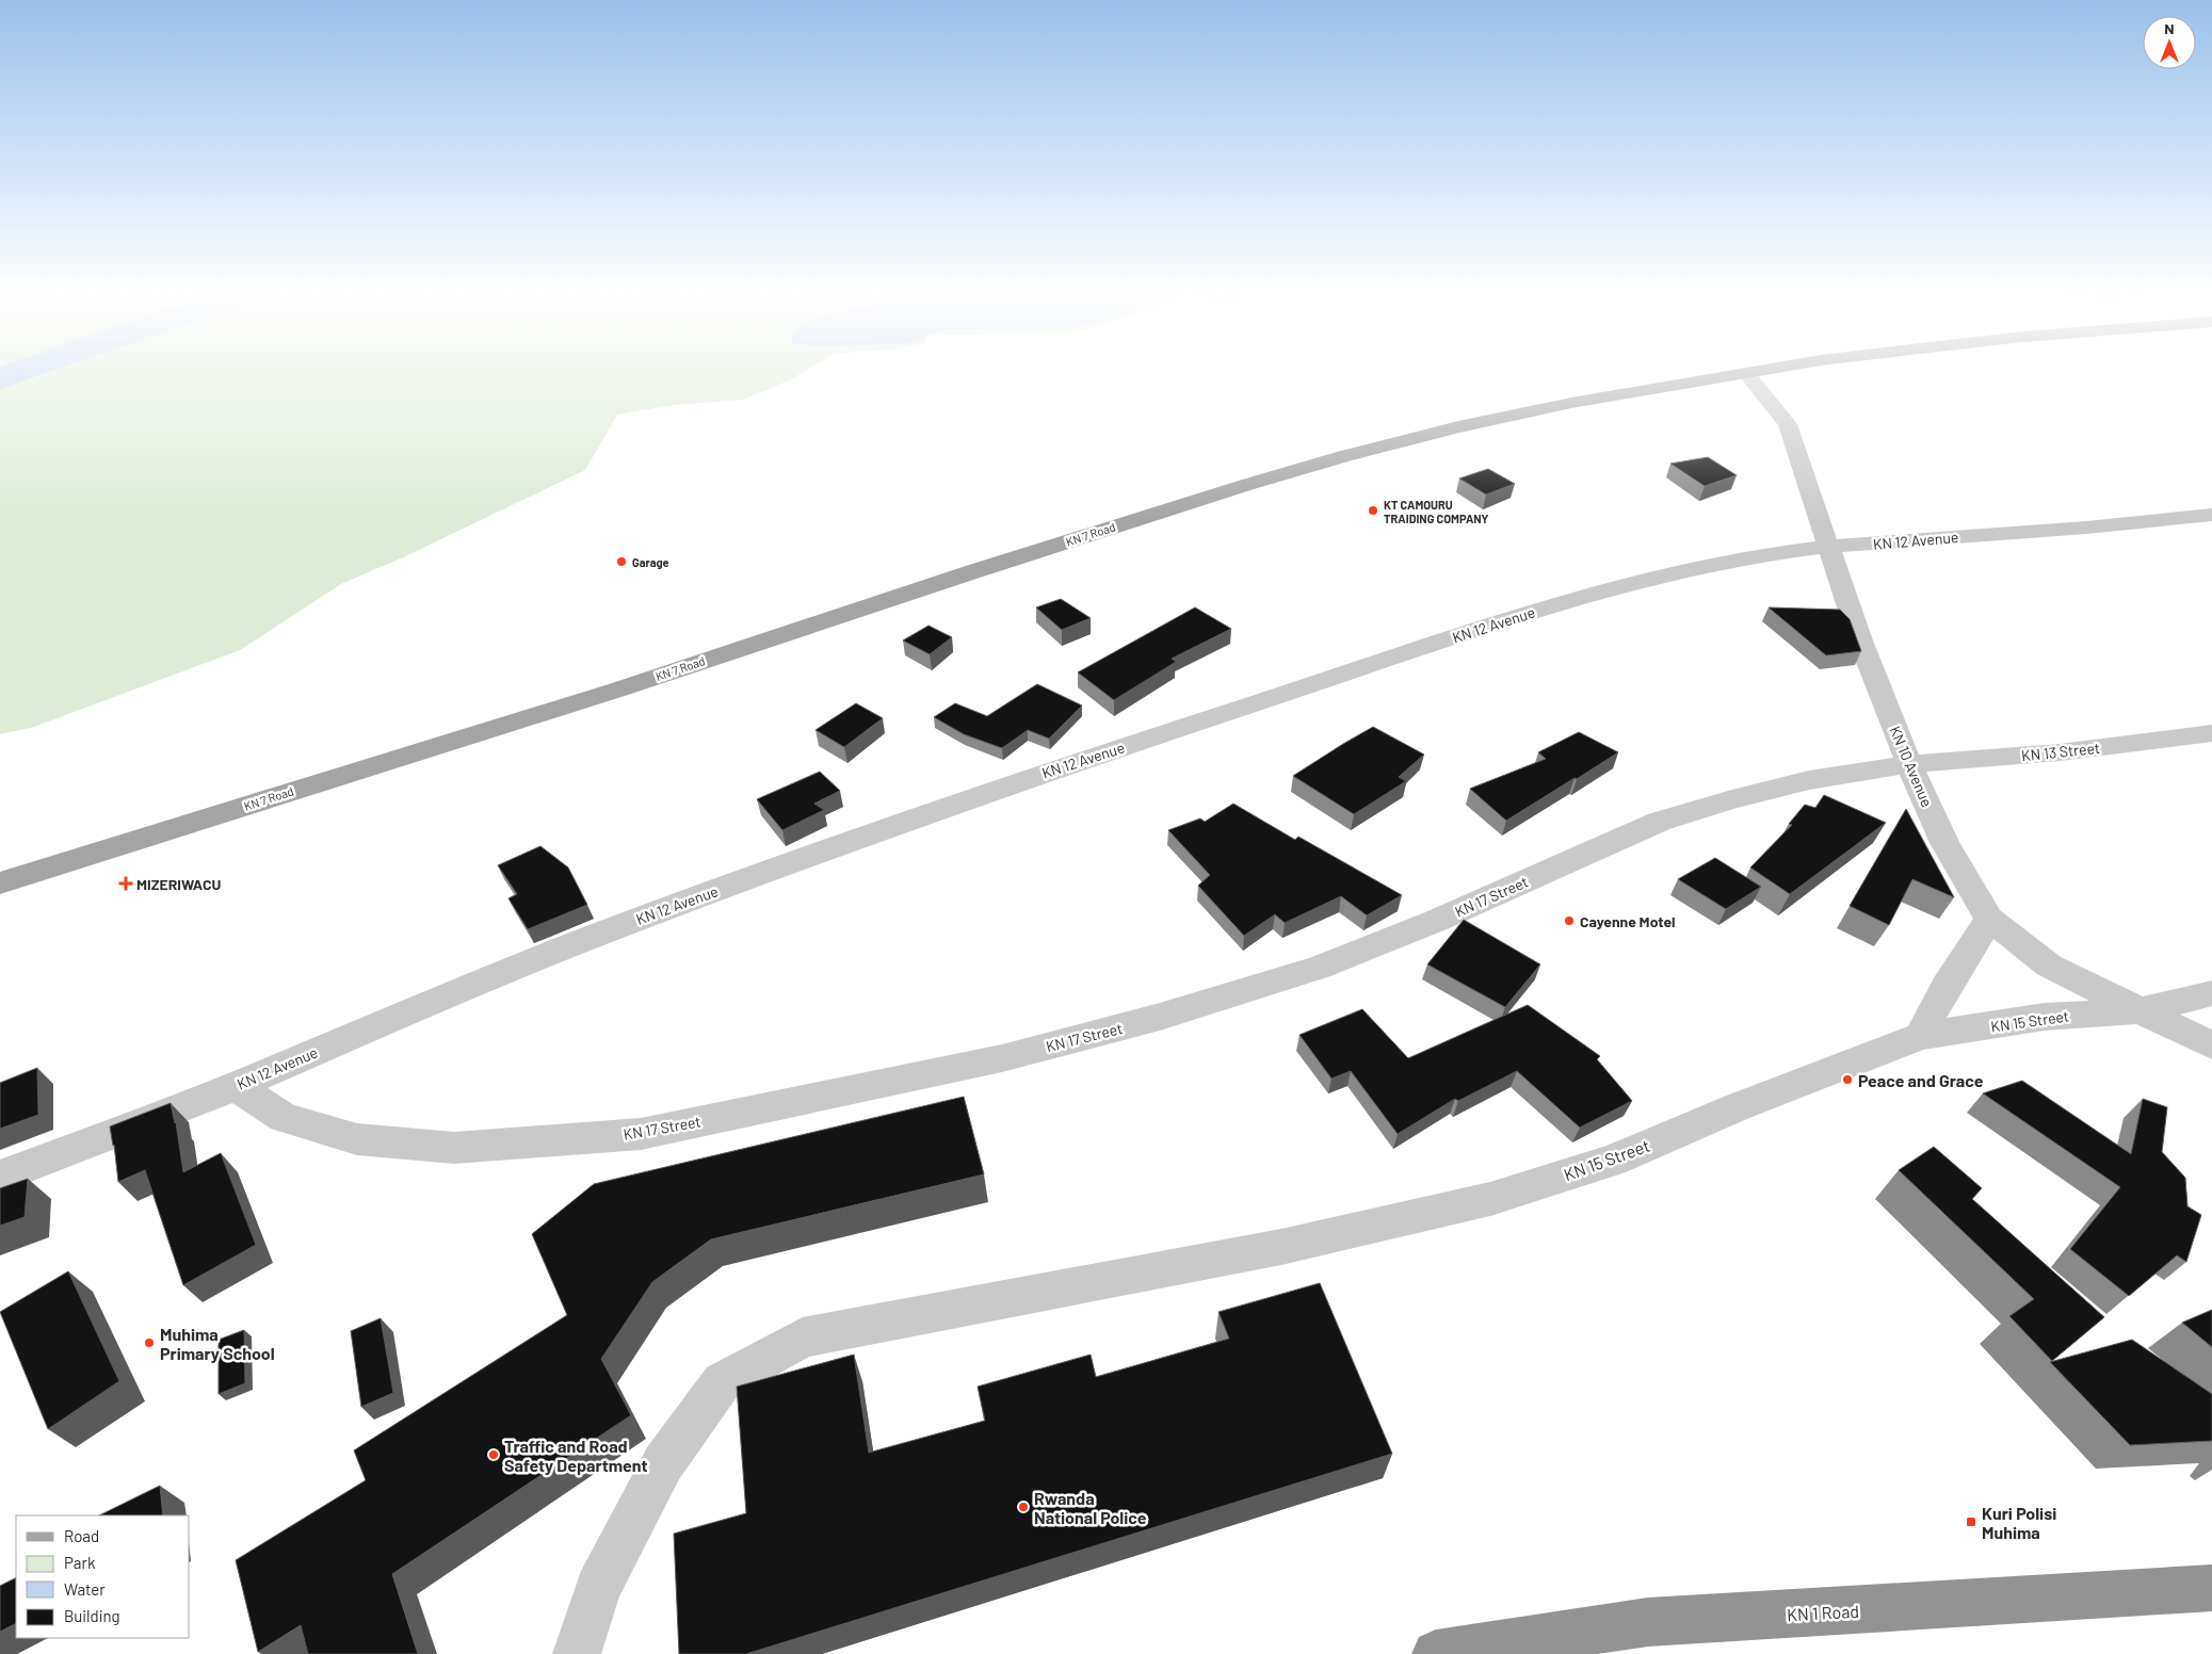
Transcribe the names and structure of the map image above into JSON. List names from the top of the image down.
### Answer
{
  "streets": {
    "highway": ["KN 1 Road"],
    "main road": ["KN 7 Road"],
    "street": [
      "KN 12 Avenue",
      "KN 13 Street",
      "KN 10 Avenue",
      "KN 17 Street",
      "KN 15 Street"
    ]
  },
  "crossings": [
    ["KN 7 Road", "KN 10 Avenue"],
    ["KN 12 Avenue", "KN 10 Avenue"],
    ["KN 12 Avenue", "KN 17 Street"],
    ["KN 13 Street", "KN 10 Avenue"],
    ["KN 13 Street", "KN 17 Street"],
    ["KN 10 Avenue", "KN 17 Street"],
    ["KN 10 Avenue", "KN 15 Street"]
  ],
  "places": {
    "other": [
      "KT CAMOURU TRAIDING COMPANY",
      "Garage",
      "Cayenne Motel",
      "Peace and Grace",
      "Muhima Primary School",
      "Traffic and Road Safety Department",
      "Rwanda National Police"
    ],
    "health": ["MIZERIWACU"],
    "transit": ["Kuri Polisi Muhima"]
  },
  "legend": [
    "Road",
    "Park",
    "Water",
    "Building"
  ],
  "north": "top"
}
